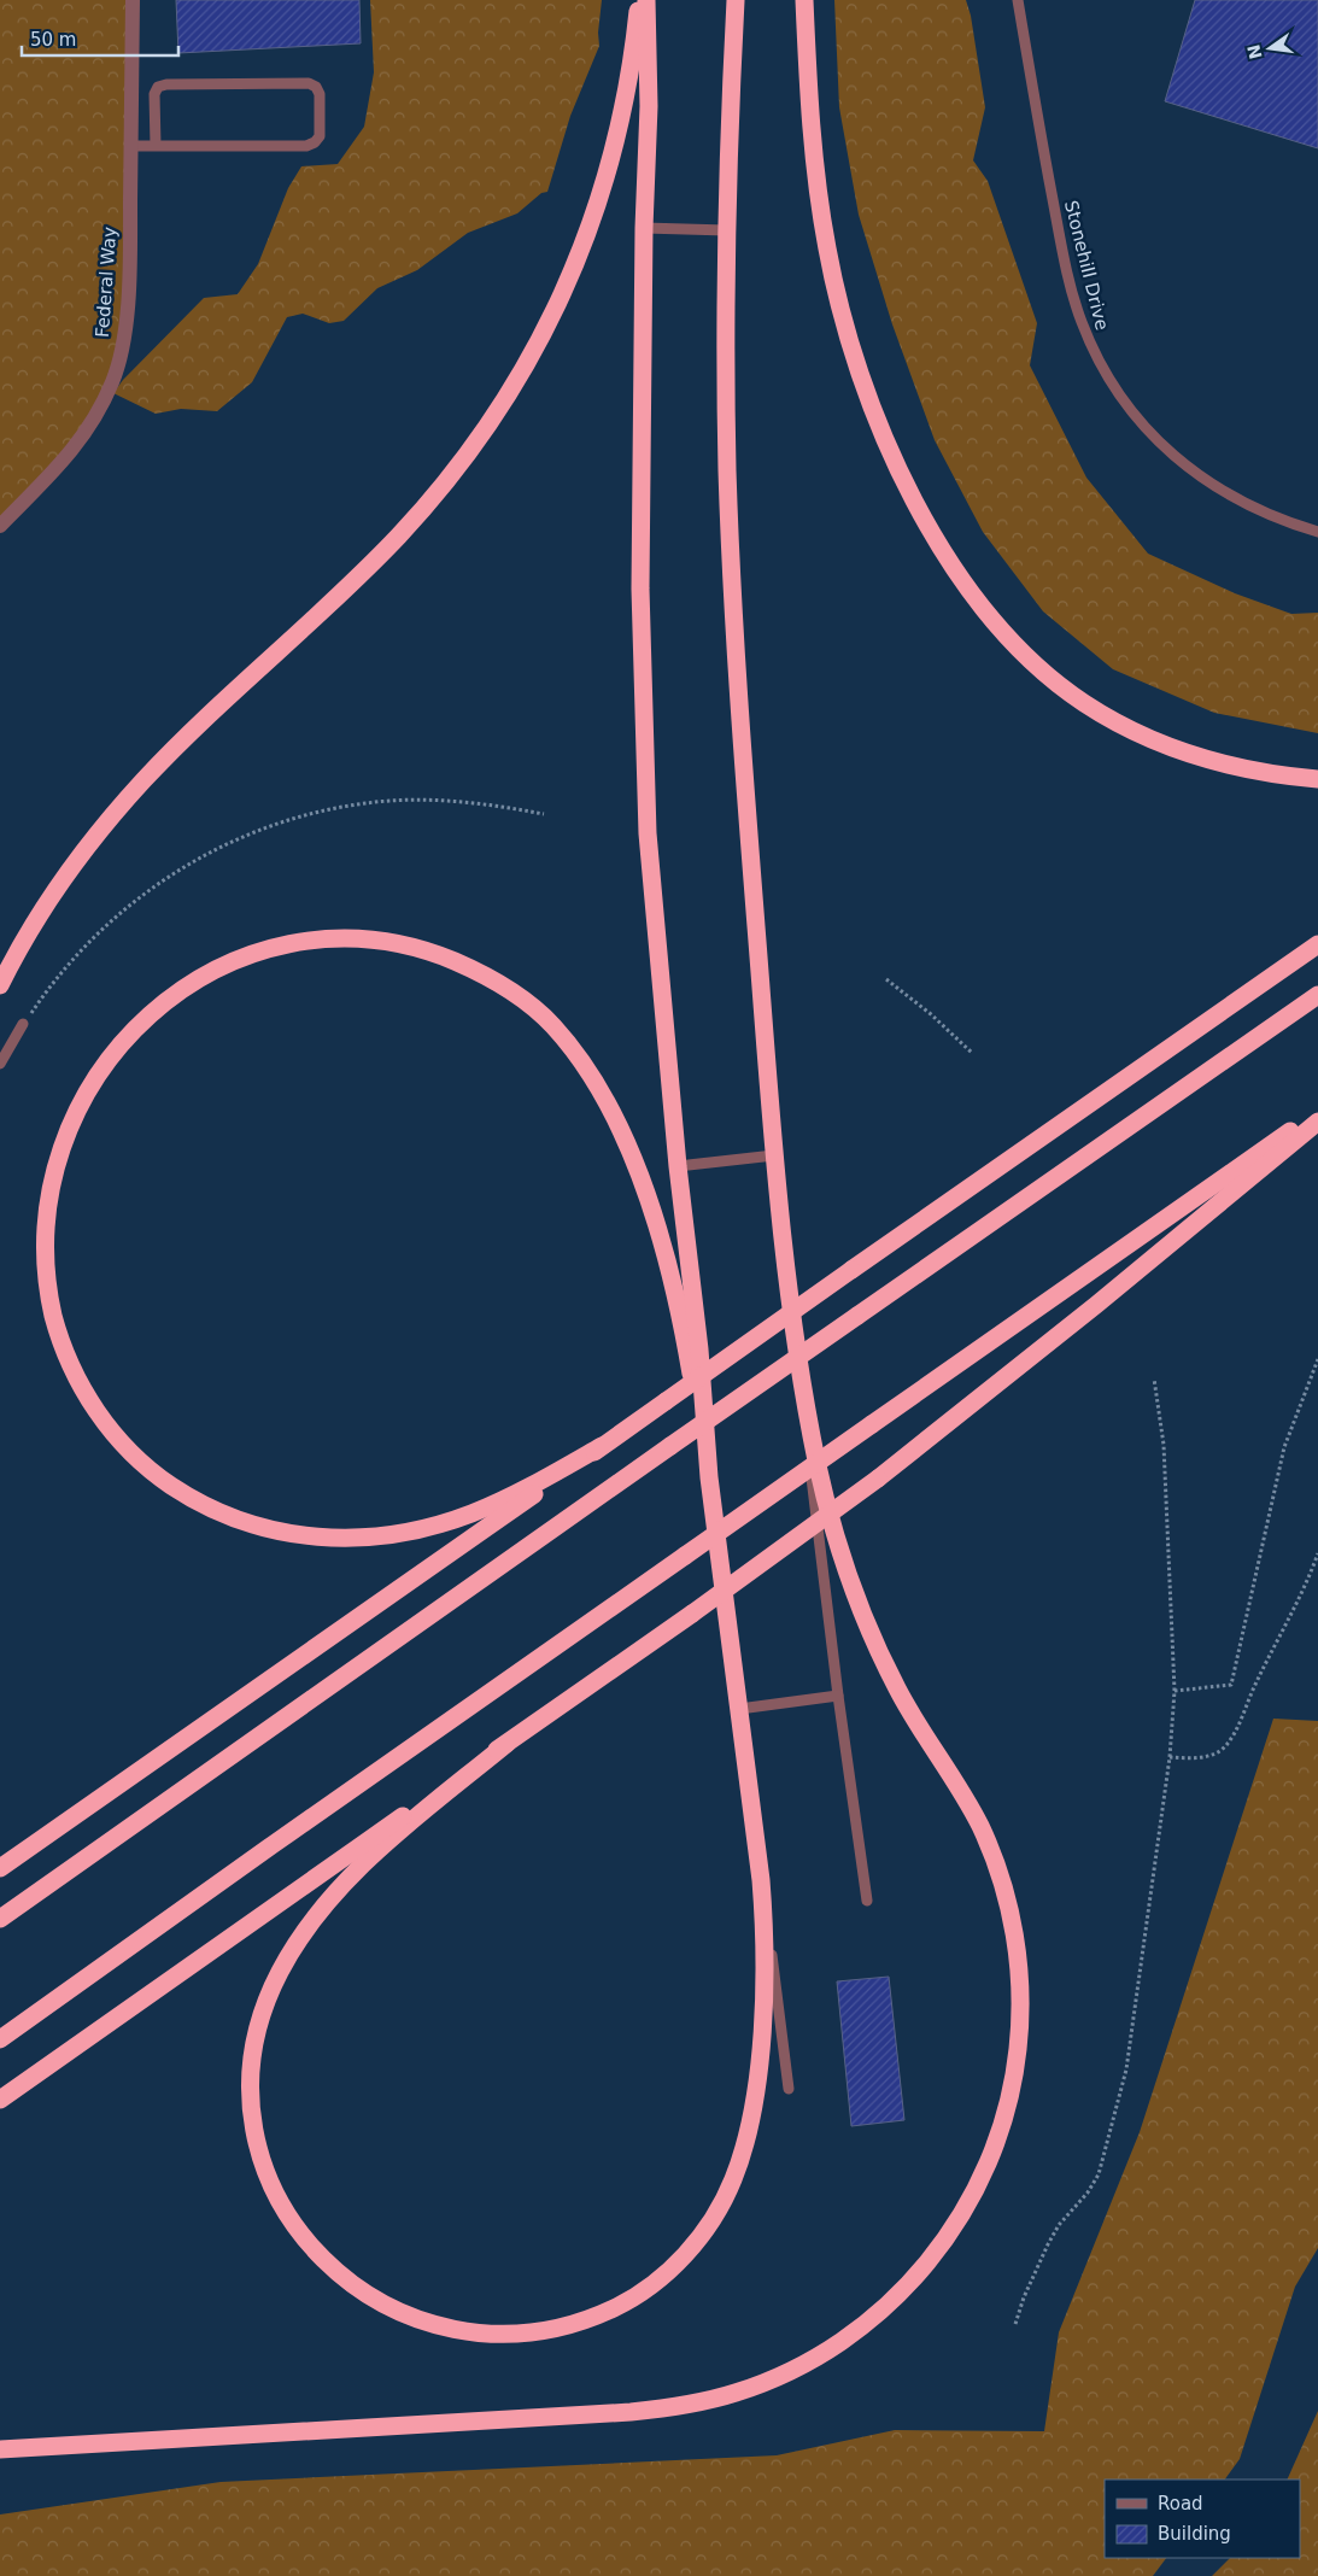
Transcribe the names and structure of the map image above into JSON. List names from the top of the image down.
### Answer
{
  "streets": {
    "street": ["Federal Way"],
    "lane": ["Stonehill Drive"]
  },
  "legend": ["Road", "Building"],
  "scale_bar": "50 m",
  "north": "left"
}
